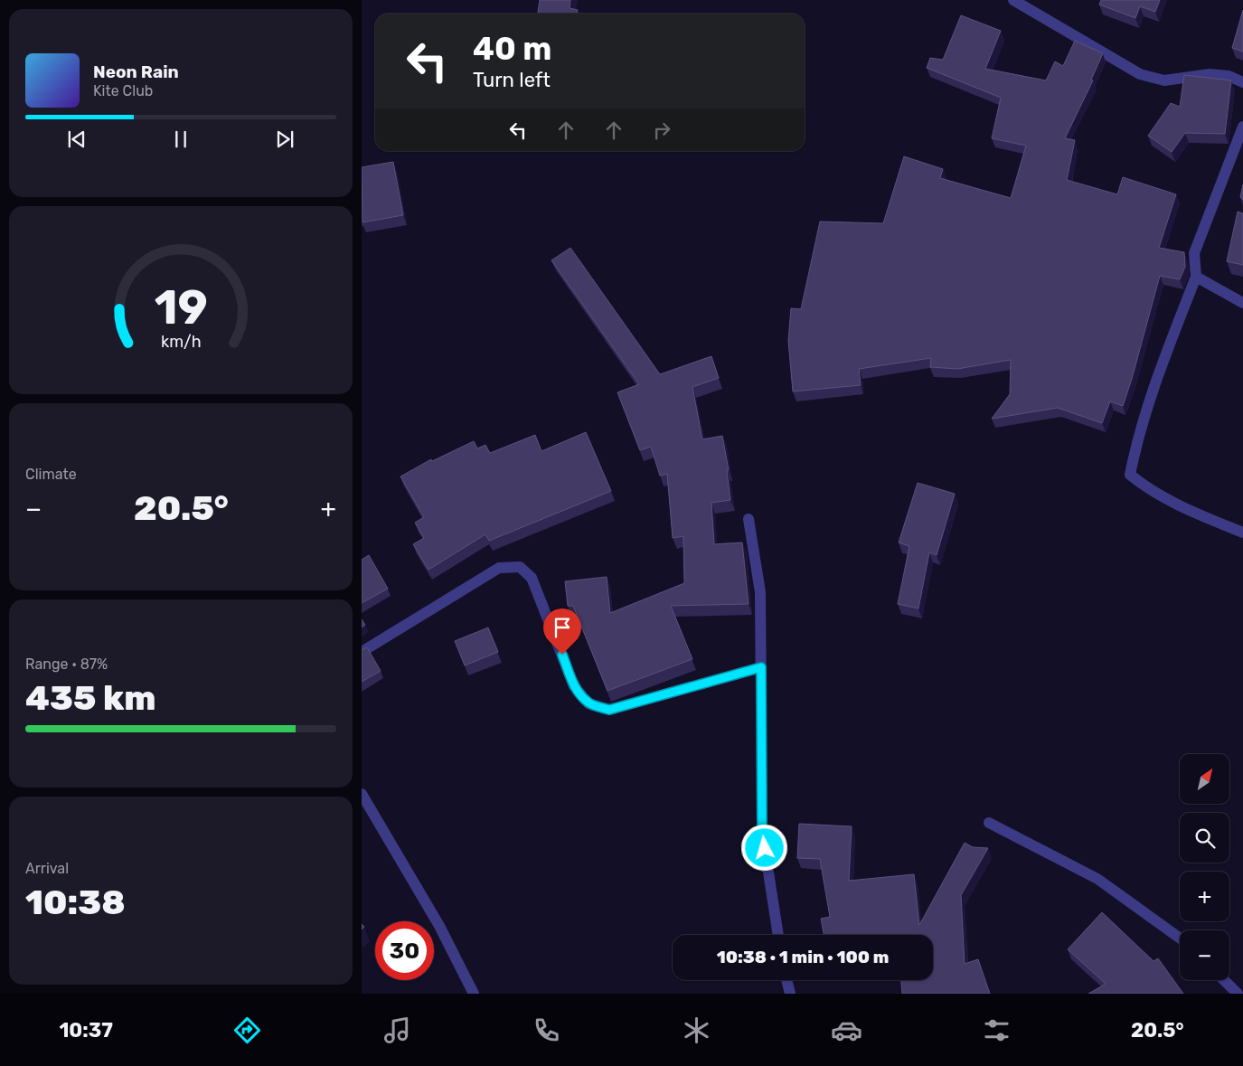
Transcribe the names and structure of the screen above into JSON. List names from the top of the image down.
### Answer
{
  "north": "top right",
  "page": {
    "turn": ["40 m", "Turn left"],
    "song": ["Neon Rain", "Kite Club"],
    "tile": [
      "Climate",
      ["Range · 87%", "435 km"],
      ["Arrival", "10:38"]
    ],
    "heat": ["−", "20.5°", "+"],
    "map_buttons": ["+", "−"],
    "limit": "30",
    "trip": "10:38 · 1 min · 100 m",
    "tabs": ["10:37", "20.5°"],
    "gauge": ["19", "km/h"]
  }
}
